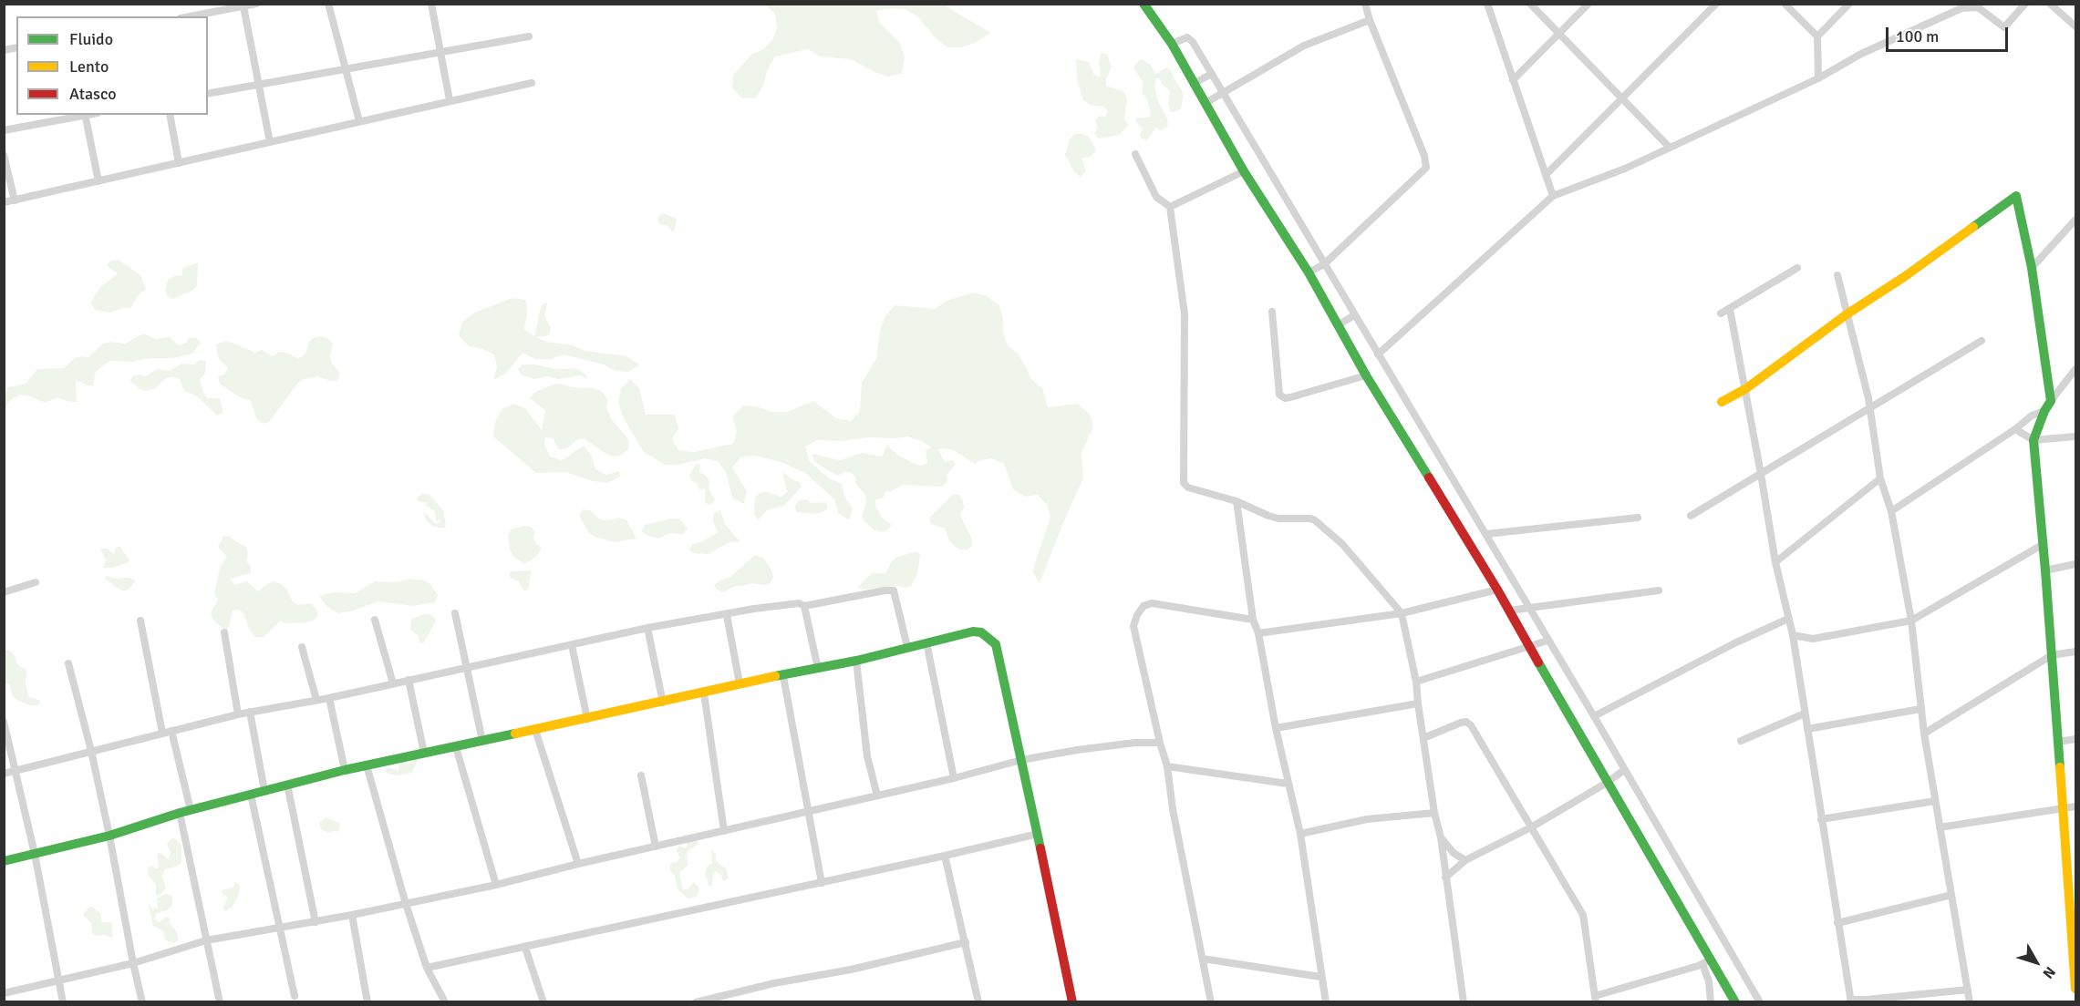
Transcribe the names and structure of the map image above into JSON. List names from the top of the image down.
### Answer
{
  "legend": ["Fluido", "Lento", "Atasco"],
  "scale_bar": "100 m",
  "north": "bottom right"
}
